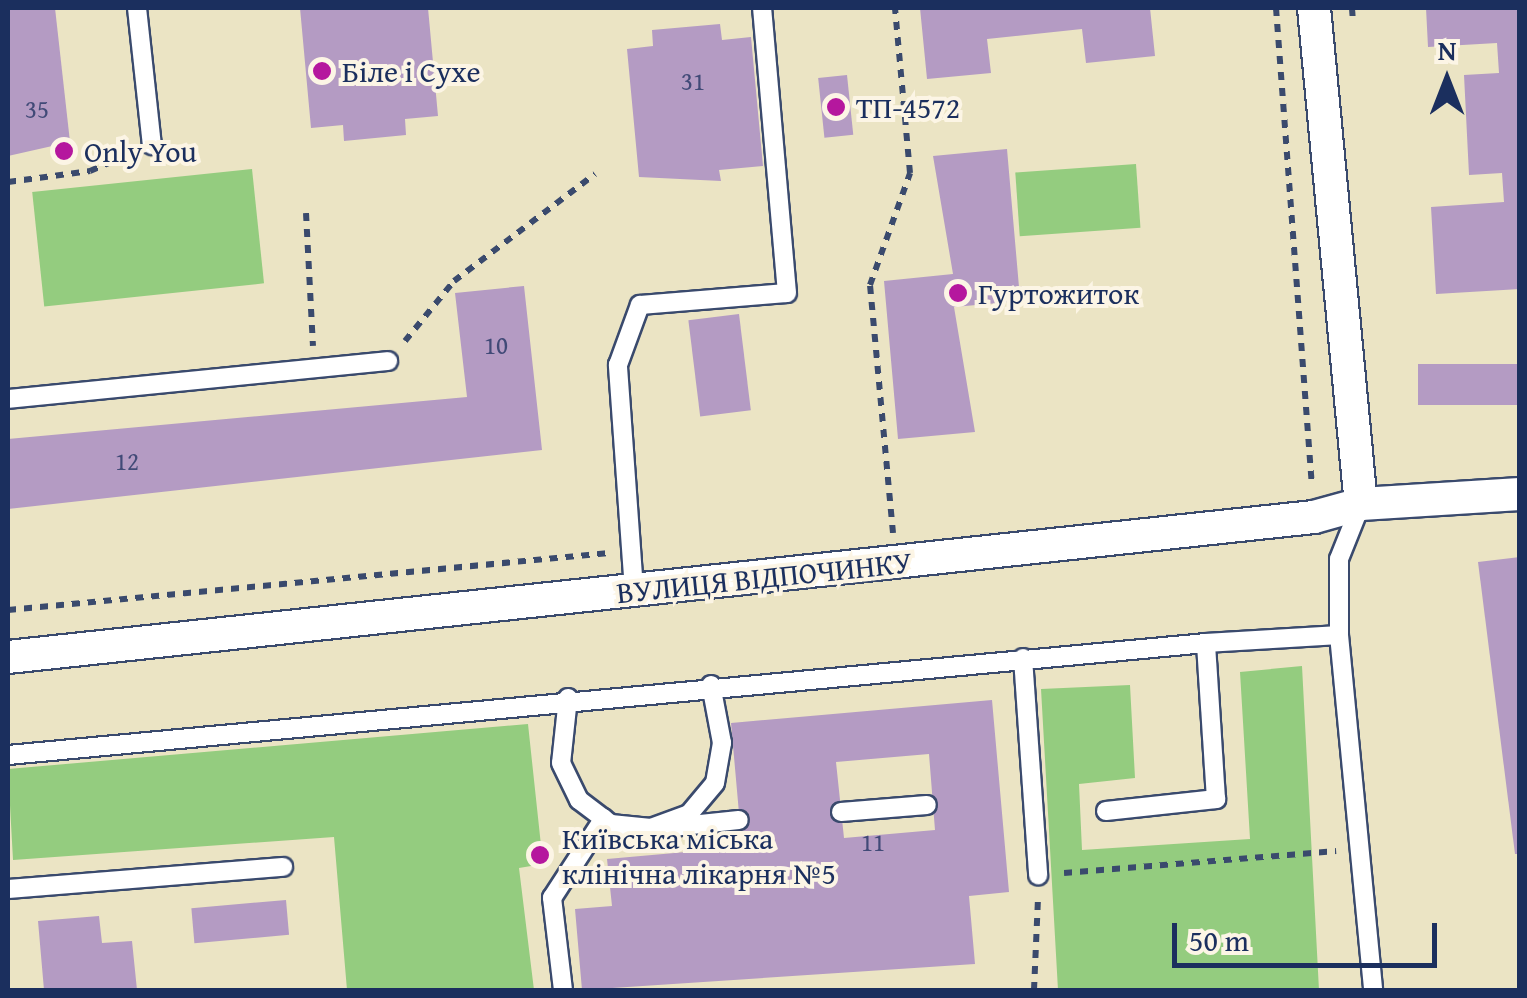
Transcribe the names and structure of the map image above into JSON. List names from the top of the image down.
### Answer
{
  "streets": {
    "street": ["ВУЛИЦЯ ВІДПОЧИНКУ"]
  },
  "places": [
    "Біле і Сухе",
    "ТП-4572",
    "Only You",
    "Гуртожиток",
    "Київська міська клінічна лікарня №5"
  ],
  "house_numbers": [
    "31",
    "35",
    "10",
    "12",
    "11"
  ],
  "scale_bar": "50 m",
  "north": "top"
}
